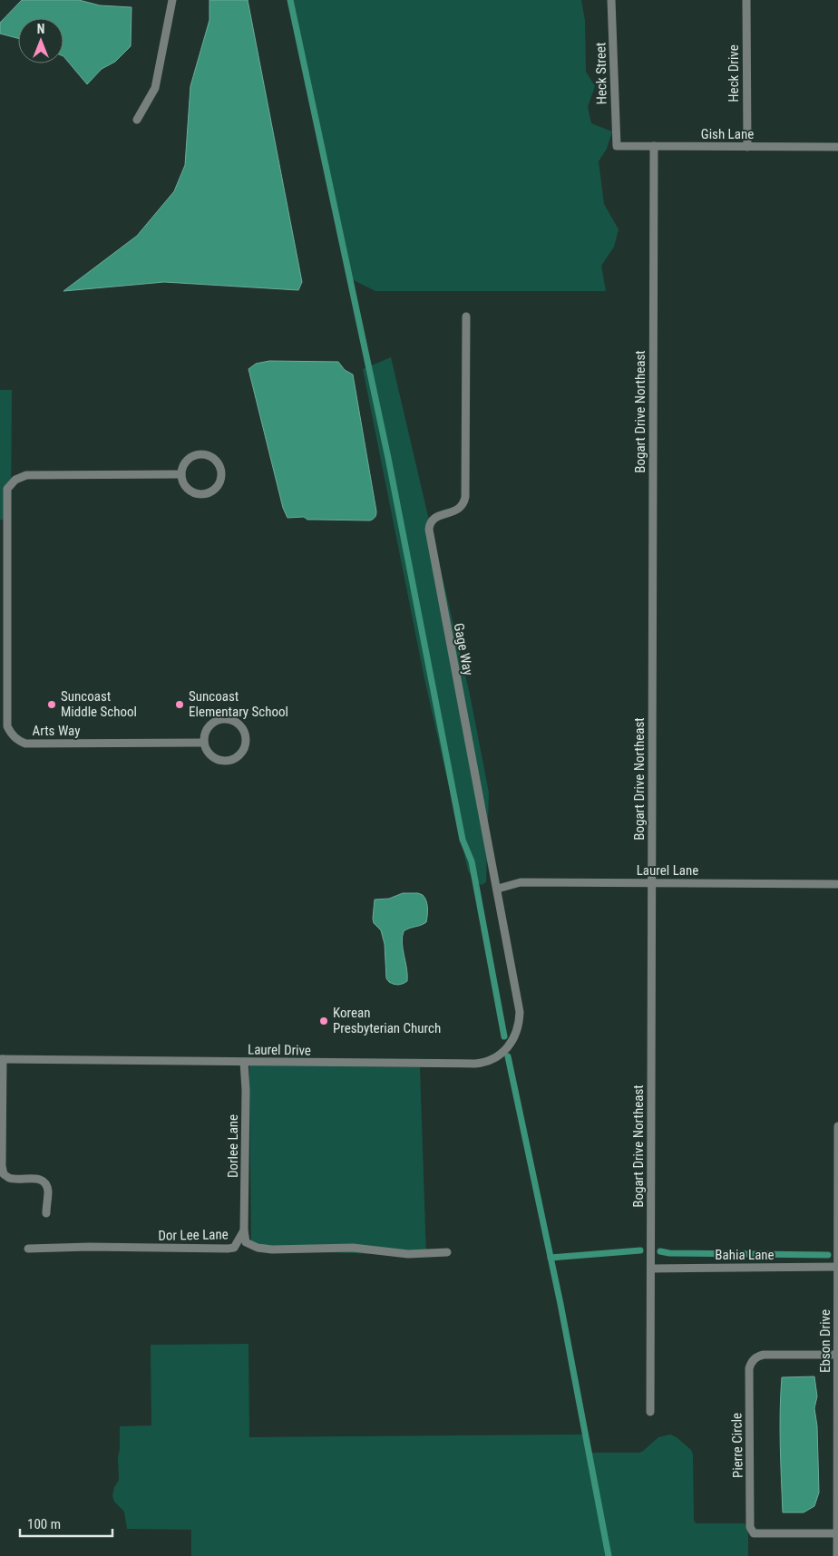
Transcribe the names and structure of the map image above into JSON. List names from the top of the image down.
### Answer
{
  "streets": {
    "street": [
      "Heck Street",
      "Heck Drive",
      "Gish Lane",
      "Bogart Drive Northeast",
      "Gage Way",
      "Arts Way",
      "Laurel Lane",
      "Laurel Drive",
      "Dorlee Lane",
      "Dor Lee Lane",
      "Bahia Lane",
      "Ebson Drive",
      "Pierre Circle"
    ]
  },
  "crossings": [
    ["Heck Street", "Gish Lane"],
    ["Heck Drive", "Gish Lane"],
    ["Gish Lane", "Bogart Drive Northeast"],
    ["Bogart Drive Northeast", "Laurel Lane"],
    ["Bogart Drive Northeast", "Bahia Lane"],
    ["Gage Way", "Laurel Lane"],
    ["Gage Way", "Laurel Drive"],
    ["Laurel Drive", "Dorlee Lane"],
    ["Dorlee Lane", "Dor Lee Lane"],
    ["Bahia Lane", "Ebson Drive"],
    ["Ebson Drive", "Pierre Circle"]
  ],
  "places": ["Suncoast Middle School", "Suncoast Elementary School", "Korean Presbyterian Church"],
  "scale_bar": "100 m",
  "north": "top"
}
